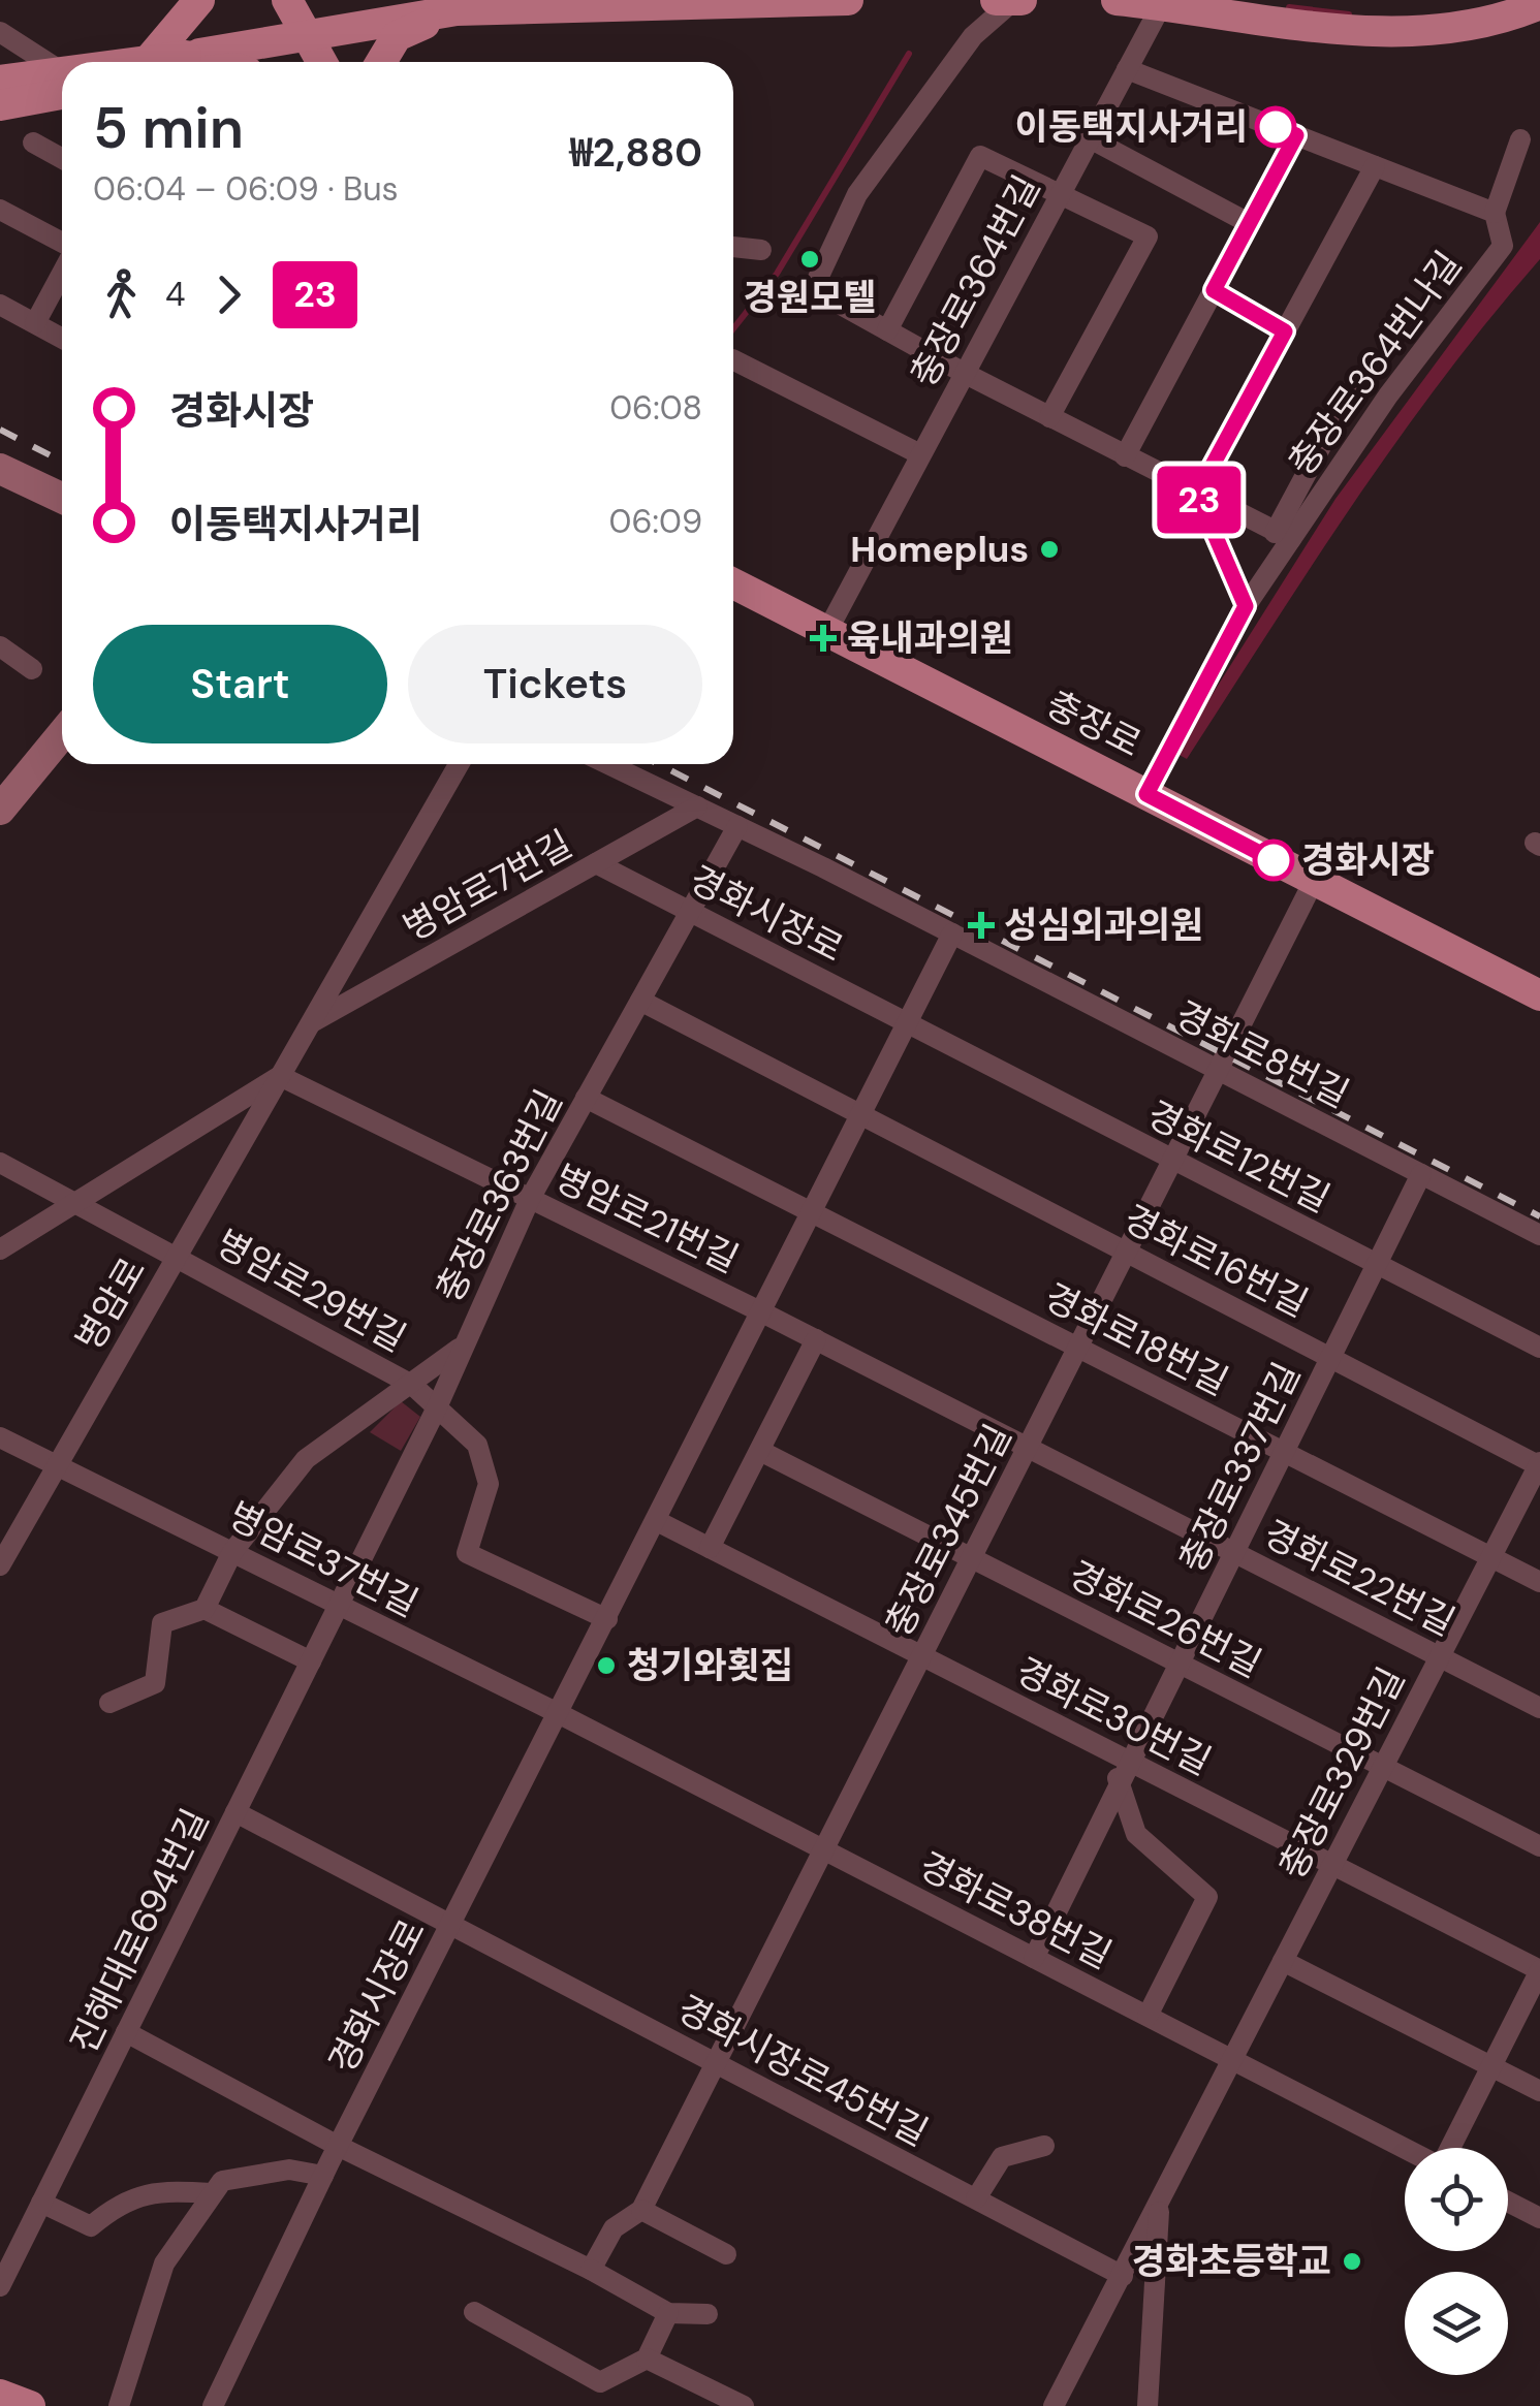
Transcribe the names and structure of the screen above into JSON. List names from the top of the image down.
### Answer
{
  "streets": {
    "main road": ["충장로"],
    "street": [
      "충장로364번길",
      "충장로364번나길",
      "병암로7번길",
      "경화시장로",
      "경화로8번길",
      "경화로12번길",
      "충장로363번길",
      "병암로21번길",
      "경화로16번길",
      "병암로29번길",
      "병암로",
      "경화로18번길",
      "충장로337번길",
      "충장로345번길",
      "병암로37번길",
      "경화로22번길",
      "경화로26번길",
      "경화로30번길",
      "충장로329번길",
      "경화로38번길",
      "진해대로694번길",
      "경화시장로45번길"
    ]
  },
  "crossings": [
    ["충장로364번길", "충장로364번나길"],
    ["충장로364번길", "충장로"],
    ["충장로", "충장로345번길"],
    ["병암로7번길", "경화시장로"],
    ["병암로7번길", "병암로"],
    ["경화시장로", "경화로8번길"],
    ["경화시장로", "경화로12번길"],
    ["경화시장로", "충장로363번길"],
    ["경화시장로", "병암로21번길"],
    ["경화시장로", "경화로16번길"],
    ["경화시장로", "경화로18번길"],
    ["경화시장로", "병암로37번길"],
    ["경화시장로", "경화로22번길"],
    ["경화시장로", "경화로30번길"],
    ["경화시장로", "경화로38번길"],
    ["경화시장로", "경화시장로45번길"],
    ["경화로8번길", "충장로337번길"],
    ["경화로8번길", "충장로345번길"],
    ["경화로12번길", "충장로337번길"],
    ["경화로12번길", "충장로345번길"],
    ["충장로363번길", "병암로21번길"],
    ["충장로363번길", "병암로37번길"],
    ["충장로363번길", "진해대로694번길"],
    ["병암로21번길", "병암로"],
    ["병암로21번길", "경화로22번길"],
    ["경화로16번길", "충장로337번길"],
    ["경화로16번길", "충장로345번길"],
    ["경화로16번길", "충장로329번길"],
    ["병암로29번길", "병암로"],
    ["병암로", "병암로37번길"],
    ["경화로18번길", "충장로337번길"],
    ["경화로18번길", "충장로345번길"],
    ["경화로18번길", "충장로329번길"],
    ["충장로337번길", "경화로22번길"],
    ["충장로337번길", "경화로26번길"],
    ["충장로337번길", "경화로30번길"],
    ["충장로337번길", "경화로38번길"],
    ["충장로345번길", "경화로22번길"],
    ["충장로345번길", "경화로26번길"],
    ["충장로345번길", "경화로30번길"],
    ["충장로345번길", "경화로38번길"],
    ["충장로345번길", "경화시장로45번길"],
    ["병암로37번길", "경화로38번길"],
    ["병암로37번길", "진해대로694번길"],
    ["경화로22번길", "충장로329번길"],
    ["경화로26번길", "충장로329번길"],
    ["경화로30번길", "충장로329번길"],
    ["충장로329번길", "경화로38번길"],
    ["충장로329번길", "경화시장로45번길"],
    ["진해대로694번길", "경화시장로45번길"]
  ],
  "places": {
    "other": [
      "이동택지사거리",
      "경원모텔",
      "Homeplus",
      "경화시장",
      "청기와횟집",
      "경화초등학교"
    ],
    "health": ["육내과의원", "성심외과의원"]
  },
  "lines": ["bus line 23"],
  "page": {
    "on_map": "23",
    "heading": ["5 min", "06:04 – 06:09 · Bus", "₩2,880"],
    "legs": ["4", "23"],
    "list": [
      {
        "name": "경화시장",
        "value": "06:08"
      },
      {
        "name": "이동택지사거리",
        "value": "06:09"
      }
    ],
    "buttons": ["Start", "Tickets"]
  }
}
